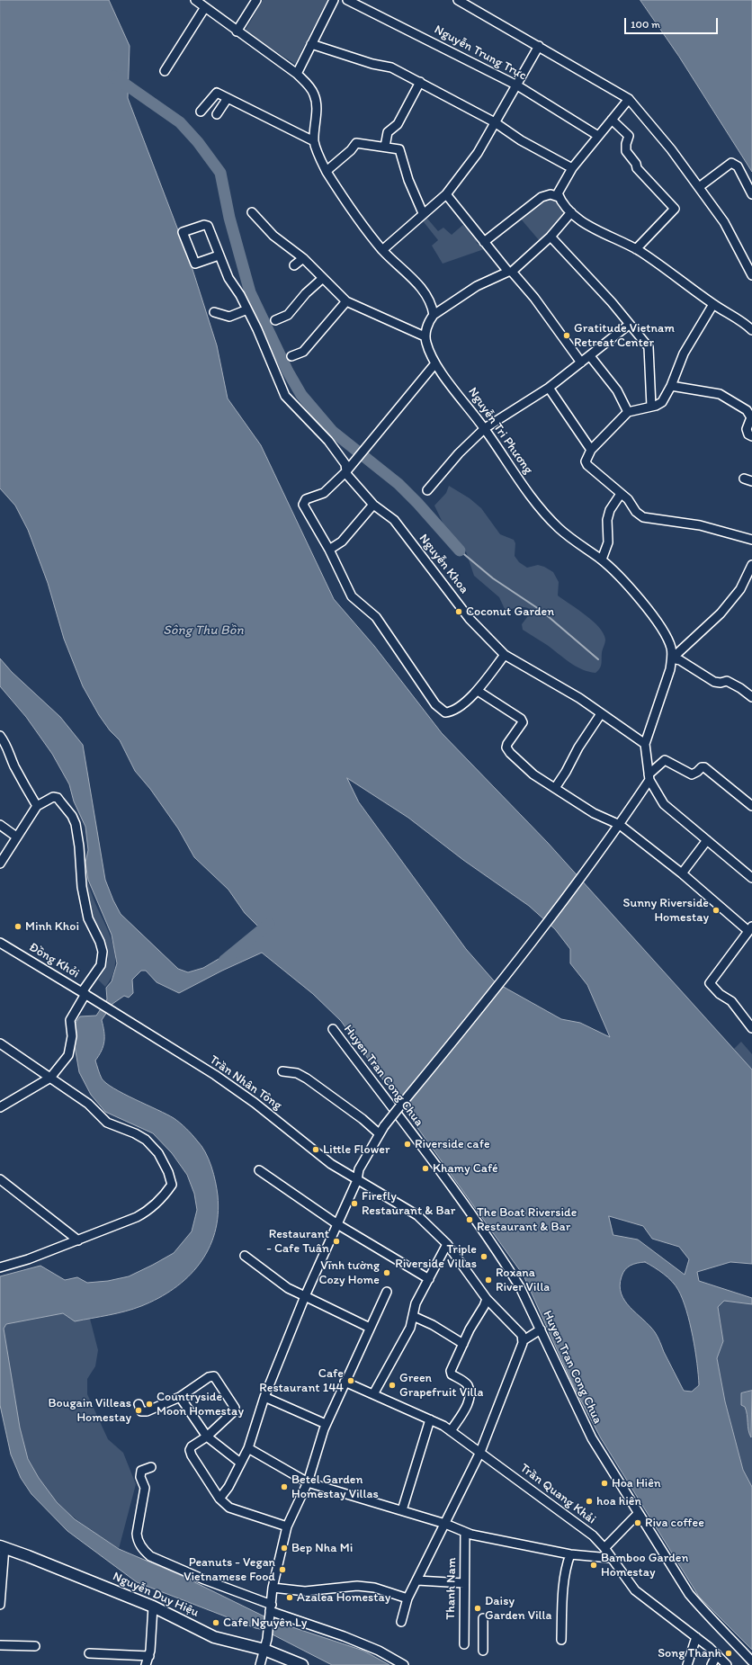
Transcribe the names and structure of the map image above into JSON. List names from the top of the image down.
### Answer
{
  "streets": {
    "main road": ["Nguyễn Duy Hiệu"],
    "street": [
      "Nguyễn Trung Trực",
      "Nguyễn Tri Phương",
      "Nguyễn Khoa",
      "Đồng Khởi",
      "Huyen Tran Cong Chua",
      "Trần Nhân Tông",
      "Trần Quang Khải",
      "Thanh Nam"
    ]
  },
  "crossings": [
    ["Nguyễn Tri Phương", "Nguyễn Khoa"],
    ["Đồng Khởi", "Trần Nhân Tông"]
  ],
  "water": ["Sông Thu Bồn"],
  "places": [
    "Gratitude Vietnam Retreat Center",
    "Coconut Garden",
    "Sunny Riverside Homestay",
    "Minh Khoi",
    "Riverside cafe",
    "Little Flower",
    "Khamy Café",
    "Firefly Restaurant & Bar",
    "The Boat Riverside Restaurant & Bar",
    "Restaurant - Cafe Tuân",
    "Triple Riverside Villas",
    "Vĩnh tường Cozy Home",
    "Roxana River Villa",
    "Cafe Restaurant 144",
    "Green Grapefruit Villa",
    "Countryside Moon Homestay",
    "Bougain Villeas Homestay",
    "Hoa Hiên",
    "Betel Garden Homestay Villas",
    "hoa hiên",
    "Riva coffee",
    "Bep Nha Mi",
    "Bamboo Garden Homestay",
    "Peanuts - Vegan Vietnamese Food",
    "Azalea Homestay",
    "Daisy Garden Villa",
    "Cafe Nguyên Ly",
    "Song Thanh"
  ],
  "scale_bar": "100 m"
}
